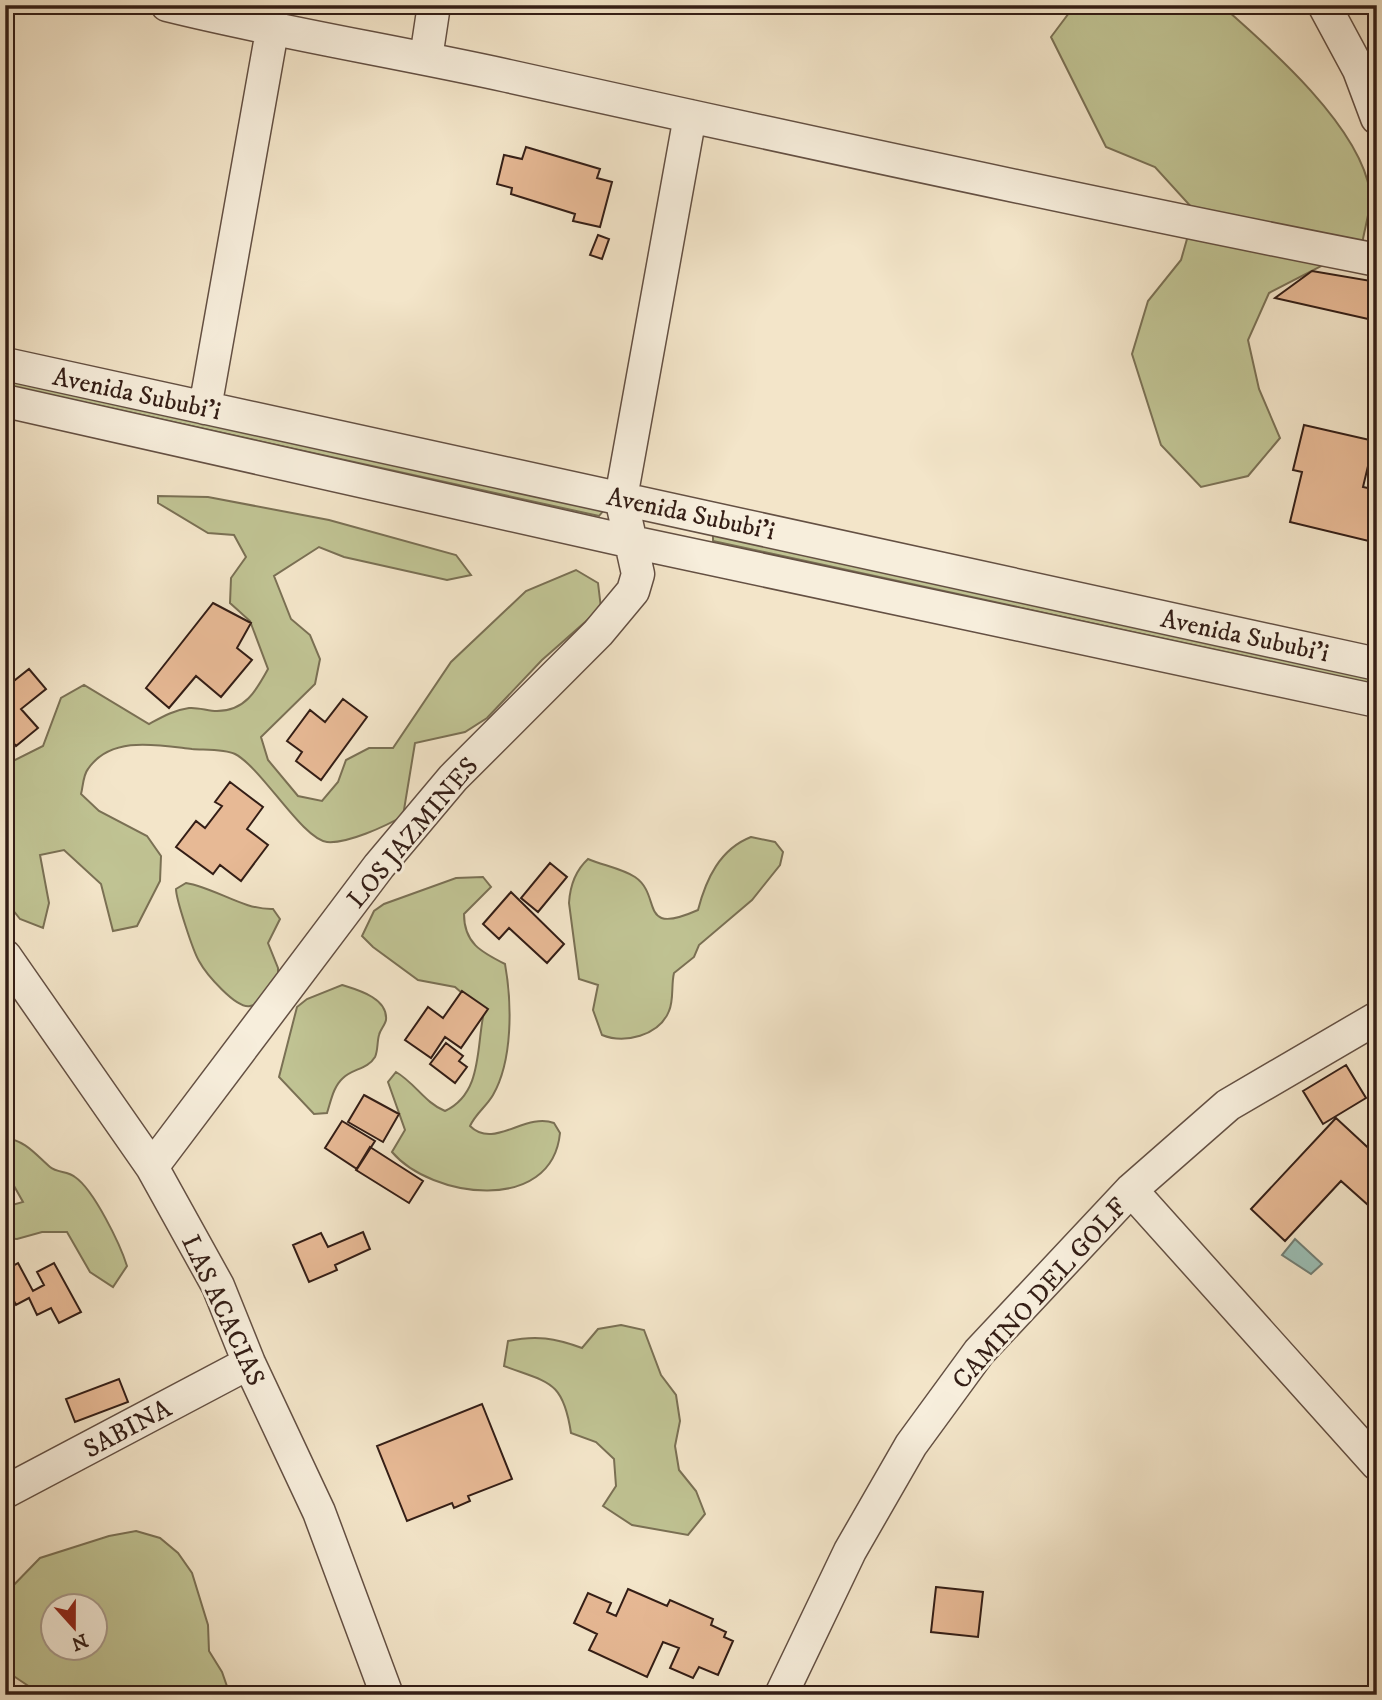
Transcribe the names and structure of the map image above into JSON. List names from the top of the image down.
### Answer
{
  "streets": {
    "street": [
      "Avenida Sububi'i",
      "LOS JAZMINES",
      "CAMINO DEL GOLF",
      "LAS ACACIAS",
      "SABINA"
    ]
  },
  "crossings": [
    ["Avenida Sububi'i", "LOS JAZMINES"],
    ["LOS JAZMINES", "LAS ACACIAS"],
    ["LAS ACACIAS", "SABINA"]
  ],
  "north": "bottom"
}
